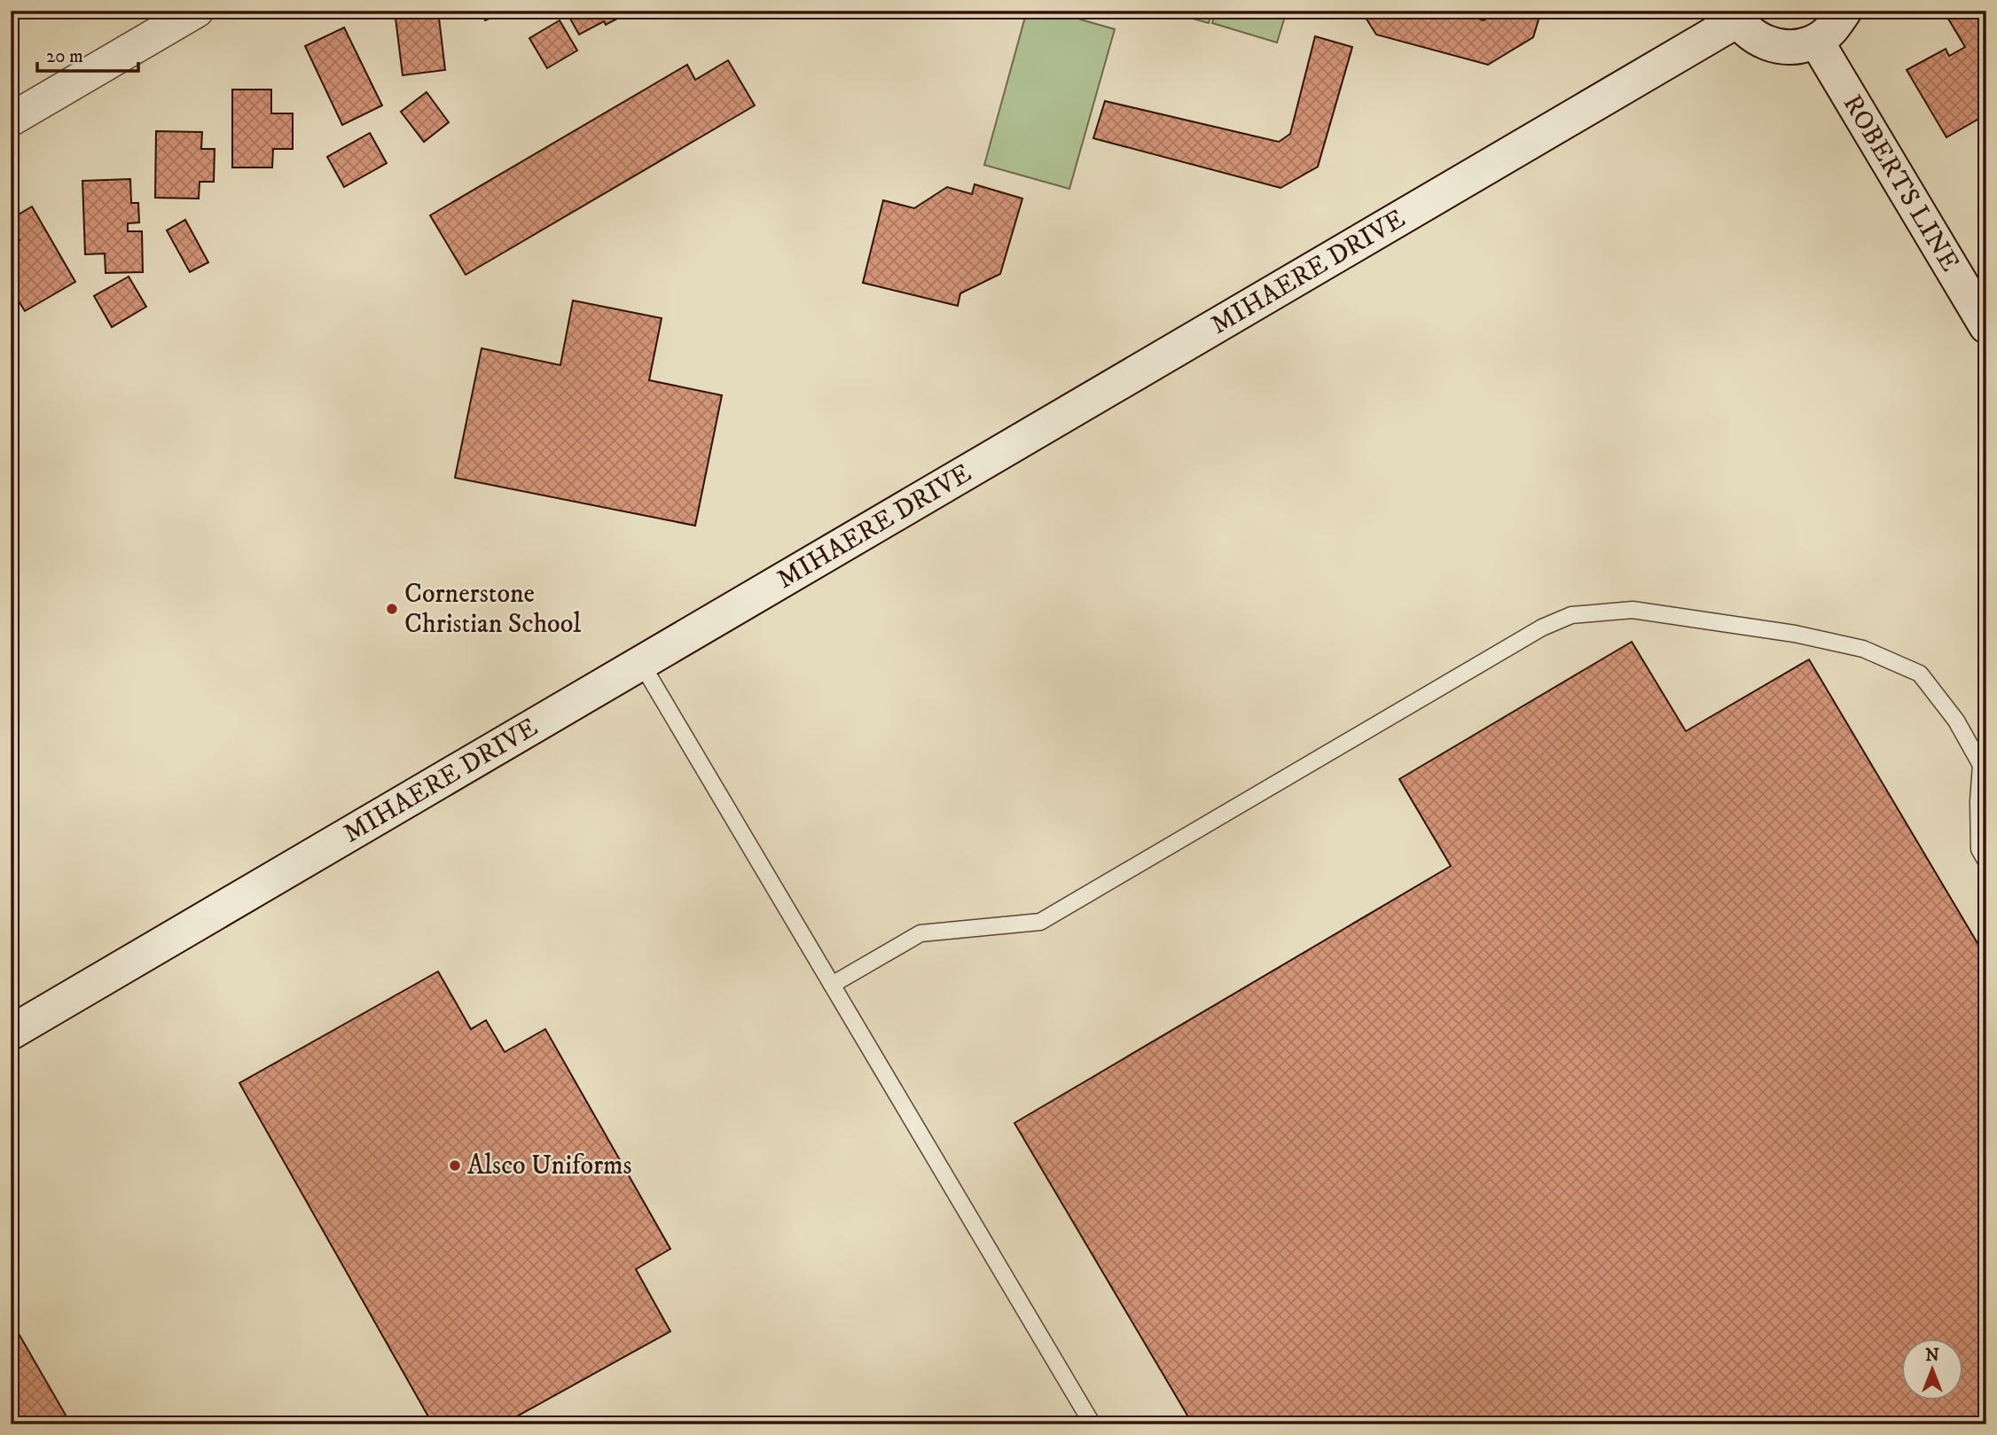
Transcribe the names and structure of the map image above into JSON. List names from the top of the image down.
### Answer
{
  "streets": {
    "main road": ["ROBERTS LINE", "MIHAERE DRIVE"]
  },
  "places": ["Cornerstone Christian School", "Alsco Uniforms"],
  "scale_bar": "20 m",
  "north": "top"
}
